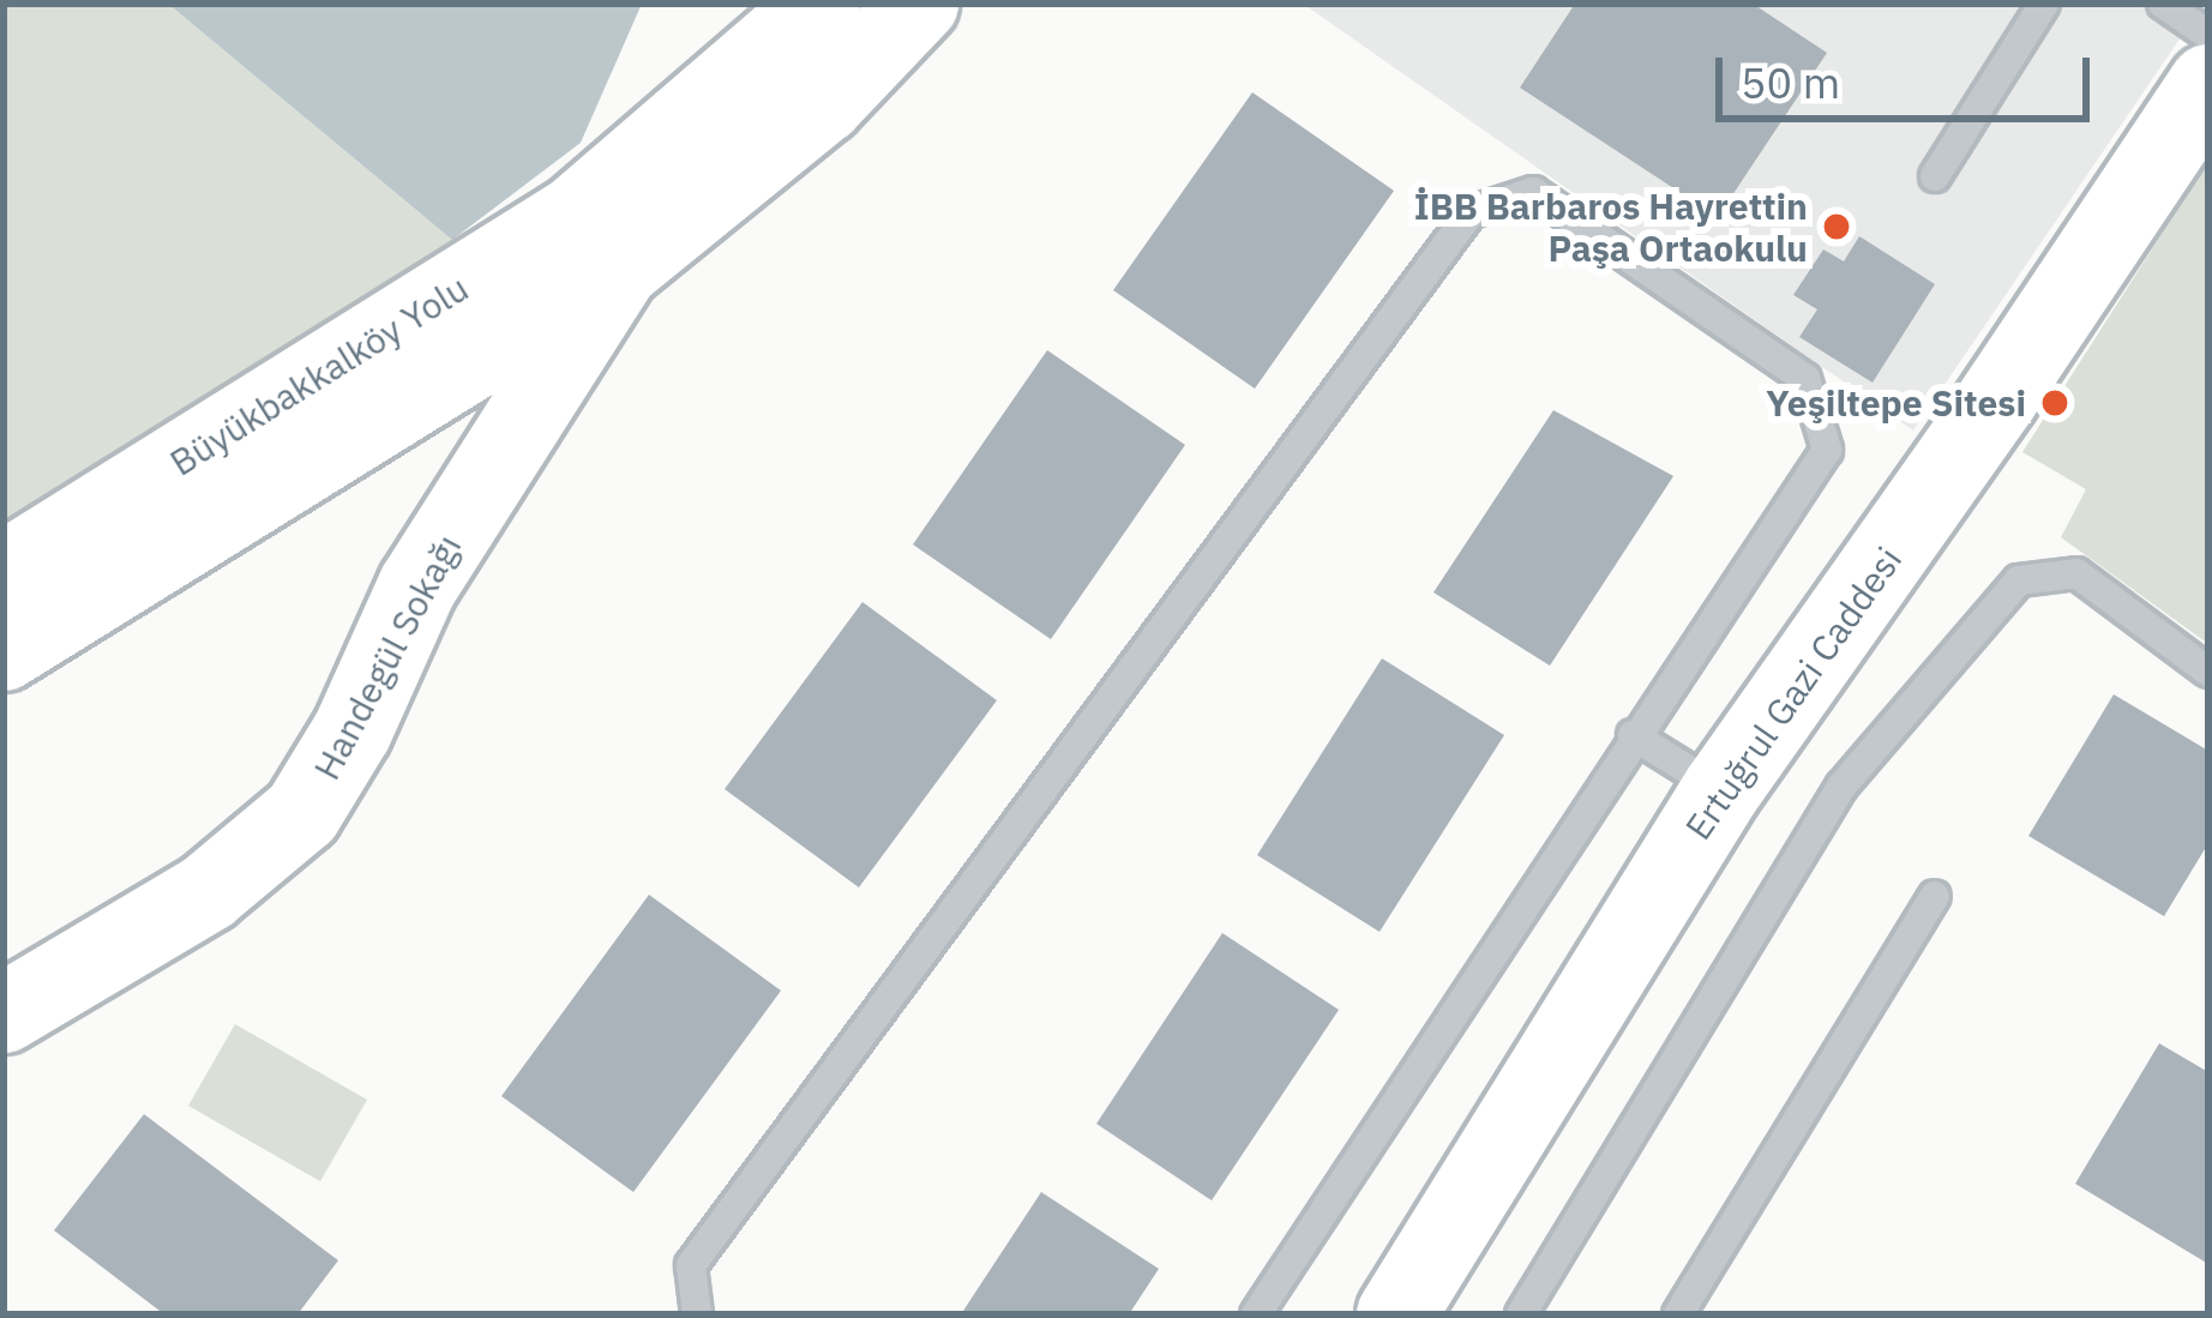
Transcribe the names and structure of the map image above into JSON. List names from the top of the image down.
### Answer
{
  "streets": {
    "main road": ["Büyükbakkalköy Yolu", "Handegül Sokağı", "Ertuğrul Gazi Caddesi"]
  },
  "crossings": [
    ["Büyükbakkalköy Yolu", "Handegül Sokağı"]
  ],
  "places": ["İBB Barbaros Hayrettin Paşa Ortaokulu", "Yeşiltepe Sitesi"],
  "scale_bar": "50 m"
}
